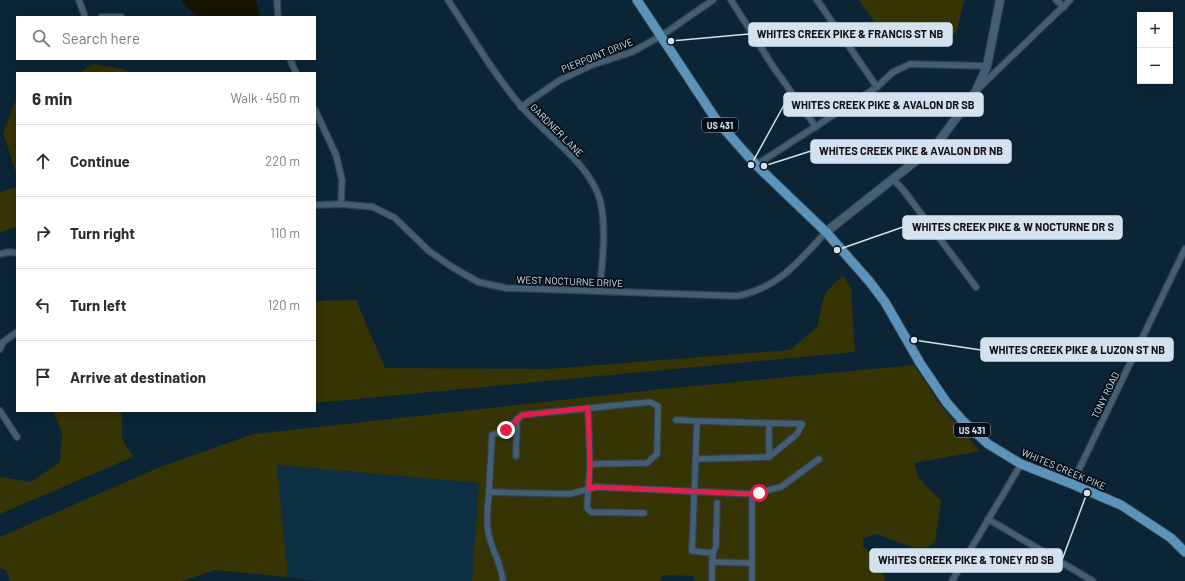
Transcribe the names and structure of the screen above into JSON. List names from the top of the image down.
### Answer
{
  "streets": {
    "main road": ["US 431", "WHITES CREEK PIKE"],
    "street": [
      "PIERPOINT DRIVE",
      "GARDNER LANE",
      "WEST NOCTURNE DRIVE",
      "TONY ROAD"
    ]
  },
  "crossings": [
    ["PIERPOINT DRIVE", "GARDNER LANE"],
    ["PIERPOINT DRIVE", "WHITES CREEK PIKE"],
    ["GARDNER LANE", "WEST NOCTURNE DRIVE"],
    ["WEST NOCTURNE DRIVE", "WHITES CREEK PIKE"],
    ["TONY ROAD", "WHITES CREEK PIKE"]
  ],
  "places": [
    "WHITES CREEK PIKE & FRANCIS ST NB",
    "WHITES CREEK PIKE & AVALON DR SB",
    "WHITES CREEK PIKE & AVALON DR NB",
    "WHITES CREEK PIKE & W NOCTURNE DR S",
    "WHITES CREEK PIKE & LUZON ST NB",
    "WHITES CREEK PIKE & TONEY RD SB"
  ],
  "page": {
    "map_buttons": ["+", "−"],
    "search": "Search here",
    "heading": ["6 min", "Walk · 450 m"],
    "list": [
      ["Continue", "220 m"],
      ["Turn right", "110 m"],
      ["Turn left", "120 m"],
      "Arrive at destination"
    ]
  }
}
